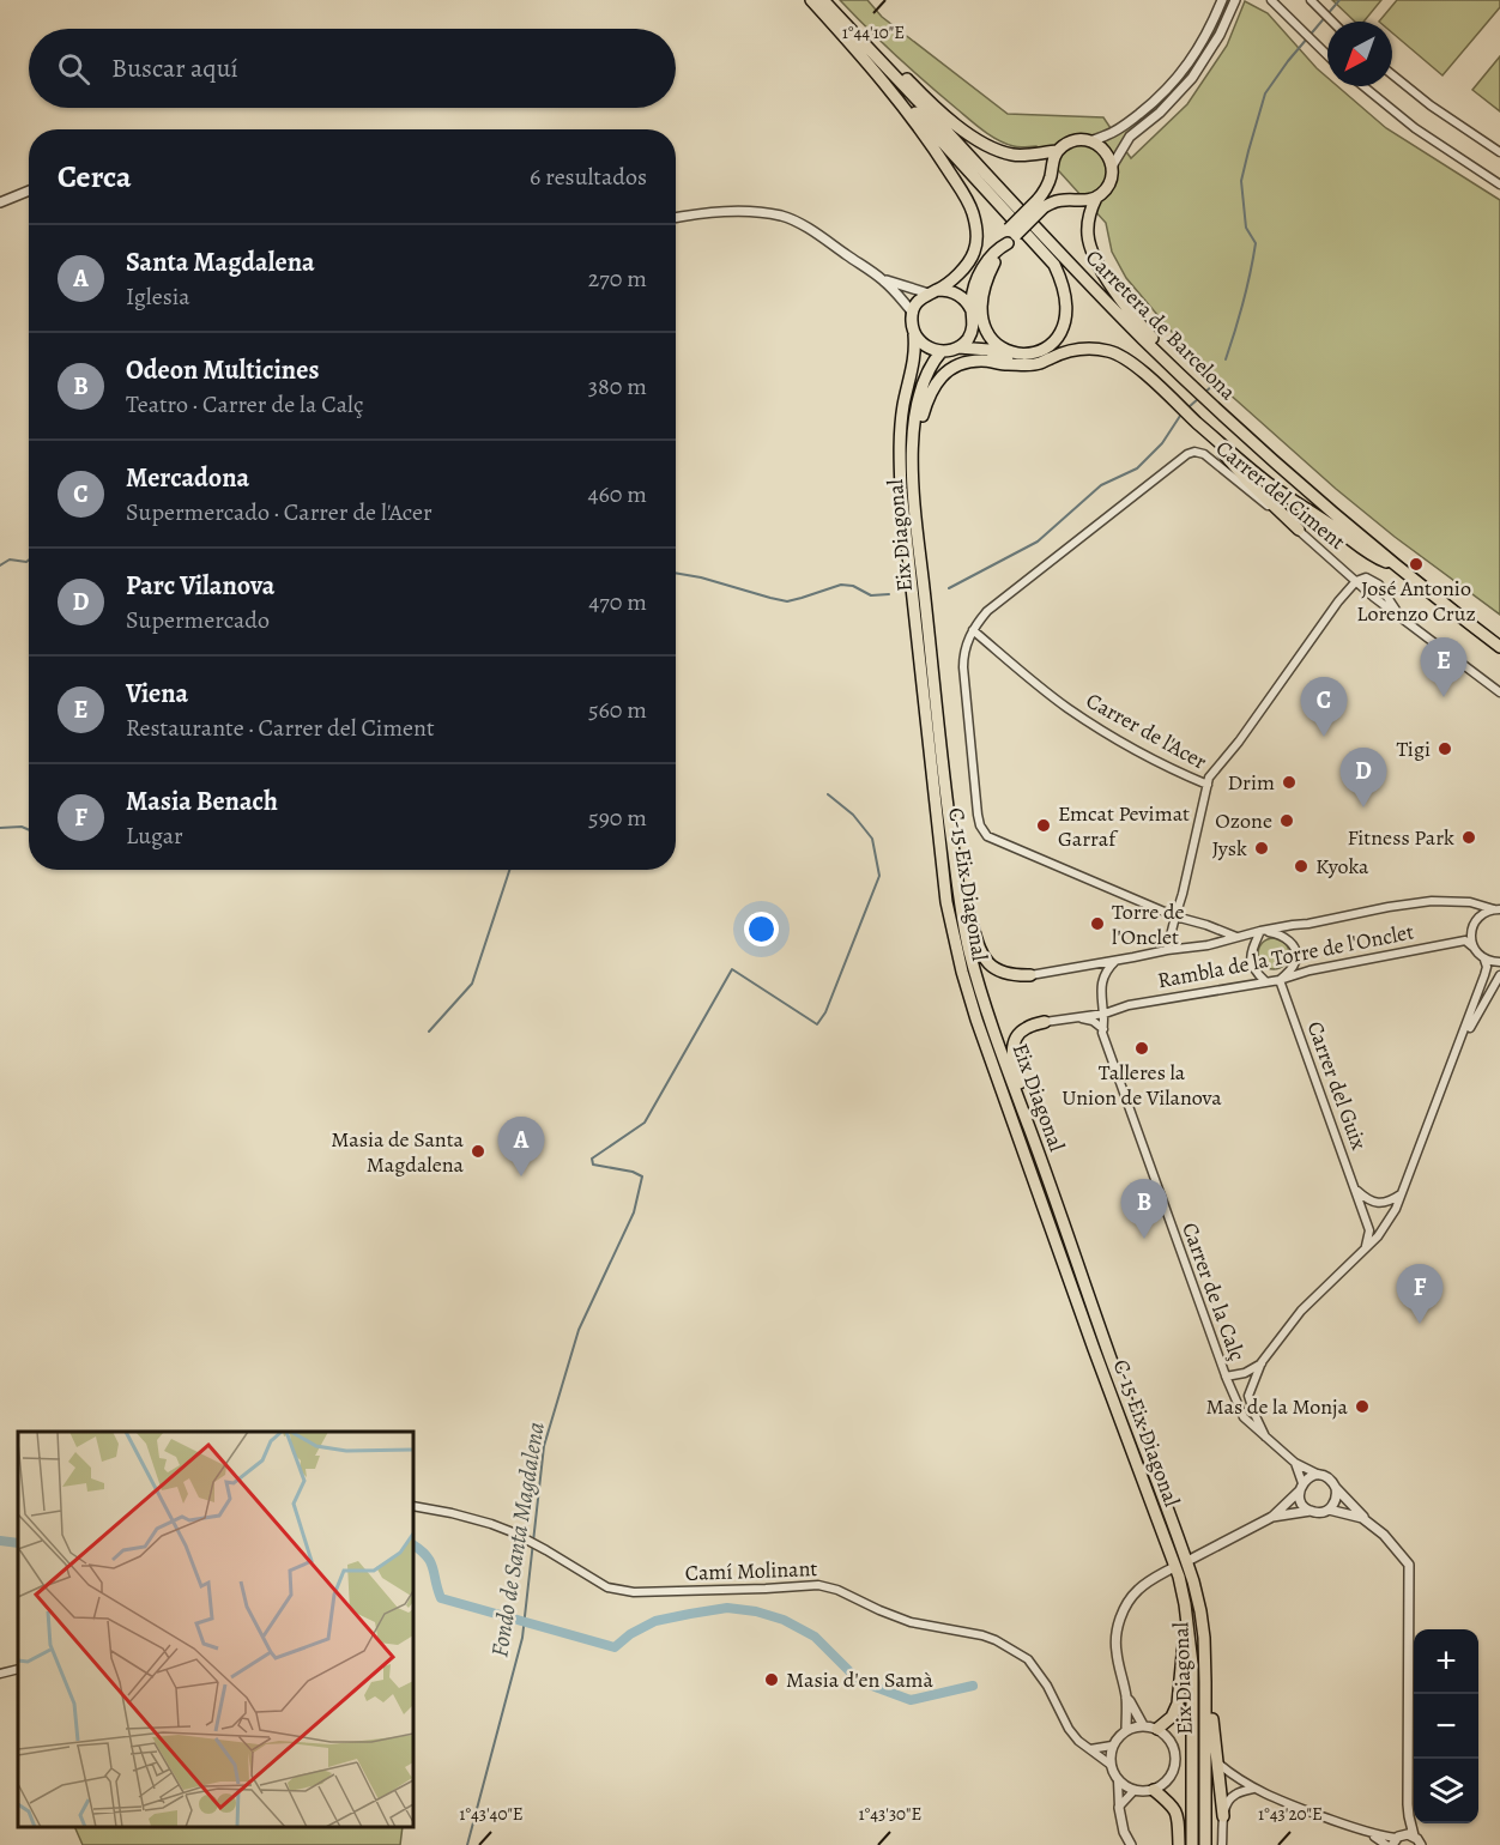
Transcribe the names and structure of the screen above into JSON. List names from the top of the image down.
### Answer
{
  "streets": {
    "highway": ["Carretera de Barcelona", "Eix Diagonal", "C-15 Eix Diagonal"],
    "street": [
      "Carrer del Ciment",
      "Carrer de l'Acer",
      "Rambla de la Torre de l'Onclet",
      "Carrer del Guix",
      "Carrer de la Calç",
      "Camí Molinant"
    ]
  },
  "crossings": [
    ["Carrer del Ciment", "Carrer de l'Acer"],
    ["Eix Diagonal", "C-15 Eix Diagonal"],
    ["Rambla de la Torre de l'Onclet", "Carrer del Guix"],
    ["Rambla de la Torre de l'Onclet", "Carrer de la Calç"]
  ],
  "water": ["Fondo de Santa Magdalena"],
  "places": [
    "José Antonio Lorenzo Cruz",
    "Tigi",
    "Drim",
    "Ozone",
    "Emcat Pevimat Garraf",
    "Fitness Park",
    "Jysk",
    "Kyoka",
    "Torre de l'Onclet",
    "Talleres la Union de Vilanova",
    "Masia de Santa Magdalena",
    "Mas de la Monja",
    "Masia d'en Samà"
  ],
  "north": "bottom left",
  "page": {
    "search": "Buscar aquí",
    "heading": ["Cerca", "6 resultados"],
    "list": [
      {
        "mark": "A",
        "name": "Santa Magdalena",
        "note": "Iglesia",
        "value": "270 m"
      },
      {
        "mark": "B",
        "name": "Odeon Multicines",
        "note": "Teatro · Carrer de la Calç",
        "value": "380 m"
      },
      {
        "mark": "C",
        "name": "Mercadona",
        "note": "Supermercado · Carrer de l'Acer",
        "value": "460 m"
      },
      {
        "mark": "D",
        "name": "Parc Vilanova",
        "note": "Supermercado",
        "value": "470 m"
      },
      {
        "mark": "E",
        "name": "Viena",
        "note": "Restaurante · Carrer del Ciment",
        "value": "560 m"
      },
      {
        "mark": "F",
        "name": "Masia Benach",
        "note": "Lugar",
        "value": "590 m"
      }
    ],
    "pins": [
      "E",
      "C",
      "D",
      "A",
      "B",
      "F"
    ],
    "map_buttons": ["+", "−"]
  },
  "coordinates": [
    "1°44'10\"E",
    "1°43'40\"E",
    "1°43'30\"E",
    "1°43'20\"E"
  ]
}
